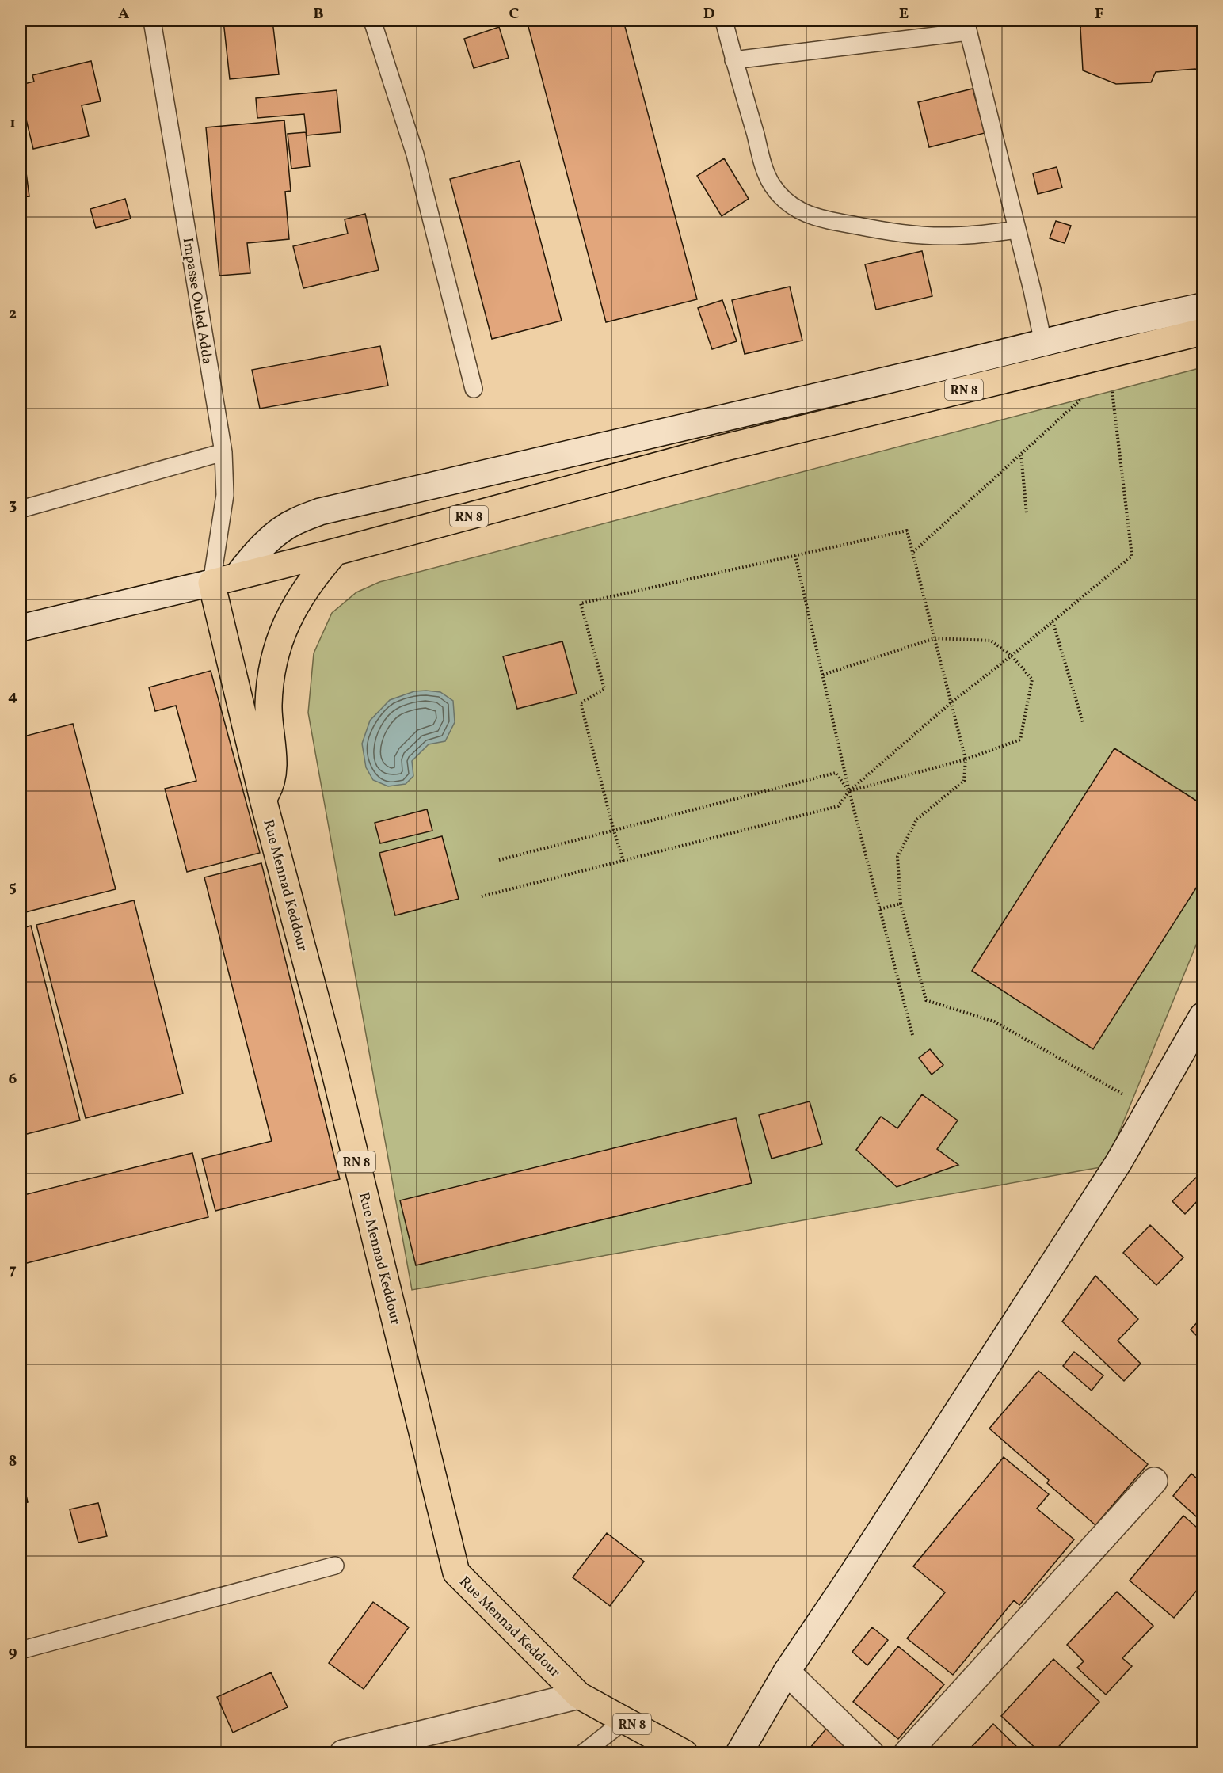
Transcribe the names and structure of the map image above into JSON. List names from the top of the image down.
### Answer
{
  "streets": {
    "main road": ["RN 8", "Rue Mennad Keddour"],
    "lane": ["Impasse Ouled Adda"]
  },
  "crossings": [
    ["Impasse Ouled Adda", "RN 8"],
    ["Impasse Ouled Adda", "Rue Mennad Keddour"],
    ["RN 8", "Rue Mennad Keddour"]
  ],
  "grid": {
    "columns": [
      "A",
      "B",
      "C",
      "D",
      "E",
      "F"
    ],
    "rows": [
      "1",
      "2",
      "3",
      "4",
      "5",
      "6",
      "7",
      "8",
      "9"
    ]
  }
}
